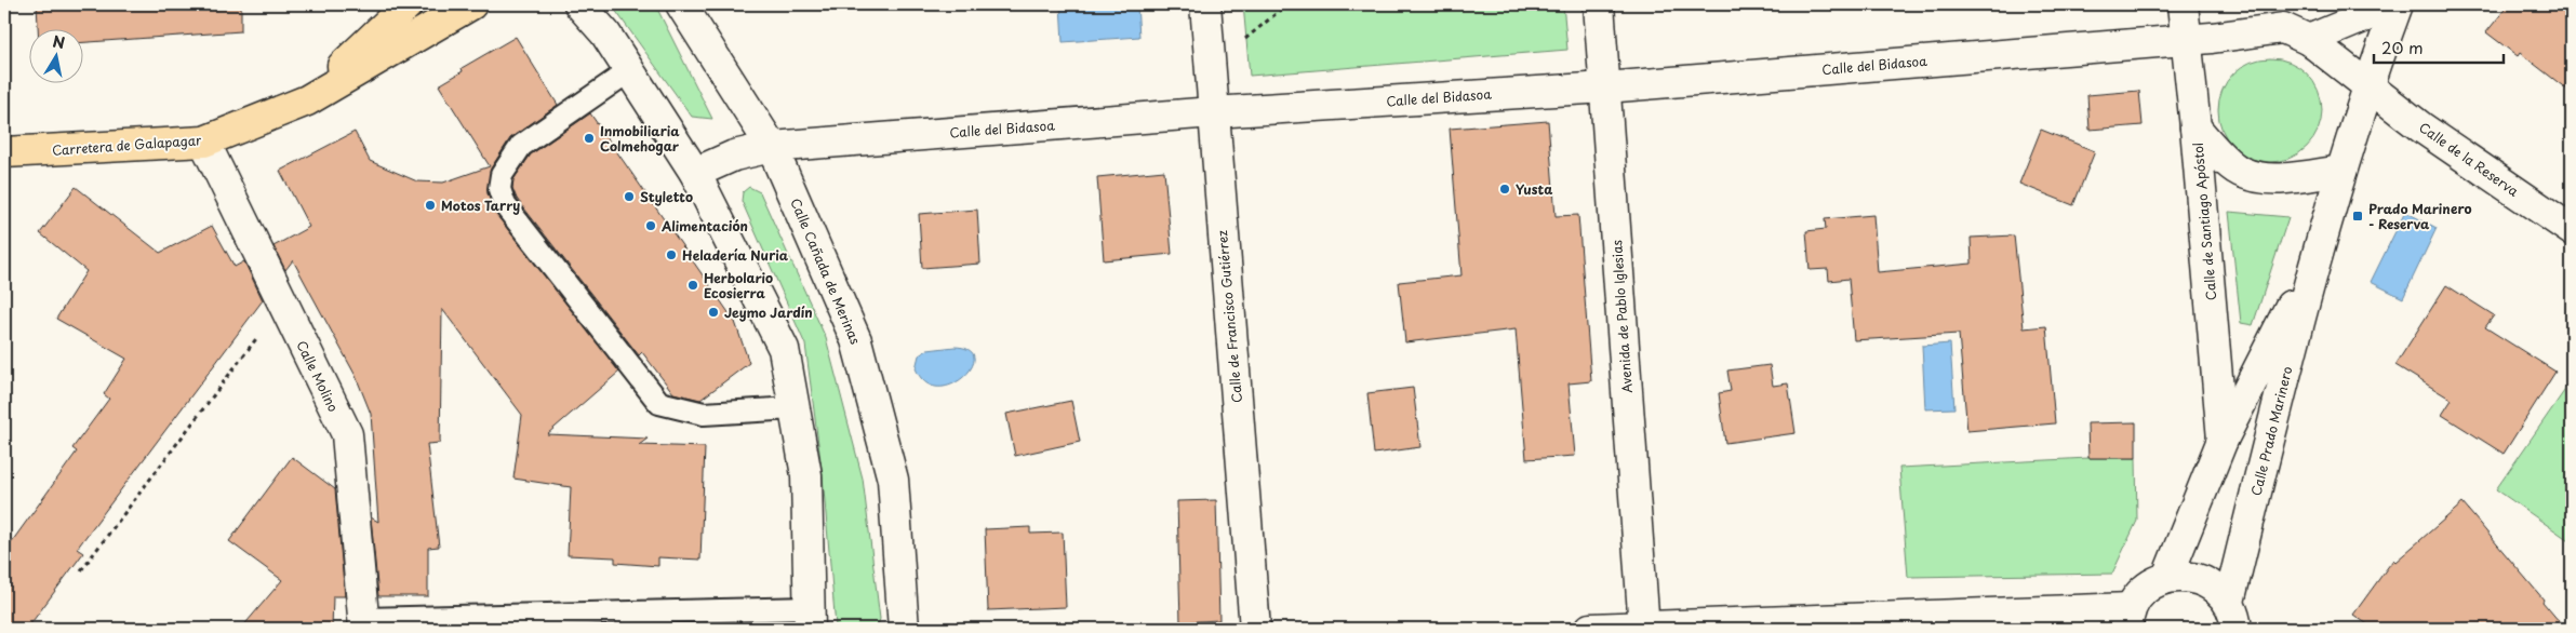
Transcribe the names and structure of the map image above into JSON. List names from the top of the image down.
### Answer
{
  "streets": {
    "main road": ["Carretera de Galapagar"],
    "street": [
      "Calle del Bidasoa",
      "Calle de la Reserva",
      "Calle de Santiago Apóstol",
      "Calle Cañada de Merinas",
      "Calle de Francisco Gutiérrez",
      "Avenida de Pablo Iglesias",
      "Calle Molino",
      "Calle Prado Marinero"
    ]
  },
  "crossings": [
    ["Calle del Bidasoa", "Calle de la Reserva"],
    ["Calle del Bidasoa", "Calle de Santiago Apóstol"],
    ["Calle del Bidasoa", "Calle Cañada de Merinas"],
    ["Calle del Bidasoa", "Calle de Francisco Gutiérrez"],
    ["Calle del Bidasoa", "Avenida de Pablo Iglesias"],
    ["Calle del Bidasoa", "Calle Prado Marinero"],
    ["Carretera de Galapagar", "Calle Molino"],
    ["Calle de la Reserva", "Calle de Santiago Apóstol"],
    ["Calle de la Reserva", "Calle Prado Marinero"],
    ["Calle de Santiago Apóstol", "Calle Prado Marinero"]
  ],
  "places": {
    "other": [
      "Inmobiliaria Colmehogar",
      "Yusta",
      "Styletto",
      "Motos Tarry",
      "Alimentación",
      "Heladería Nuria",
      "Herbolario Ecosierra",
      "Jeymo Jardín"
    ],
    "transit": ["Prado Marinero - Reserva"]
  },
  "scale_bar": "20 m",
  "north": "top"
}
